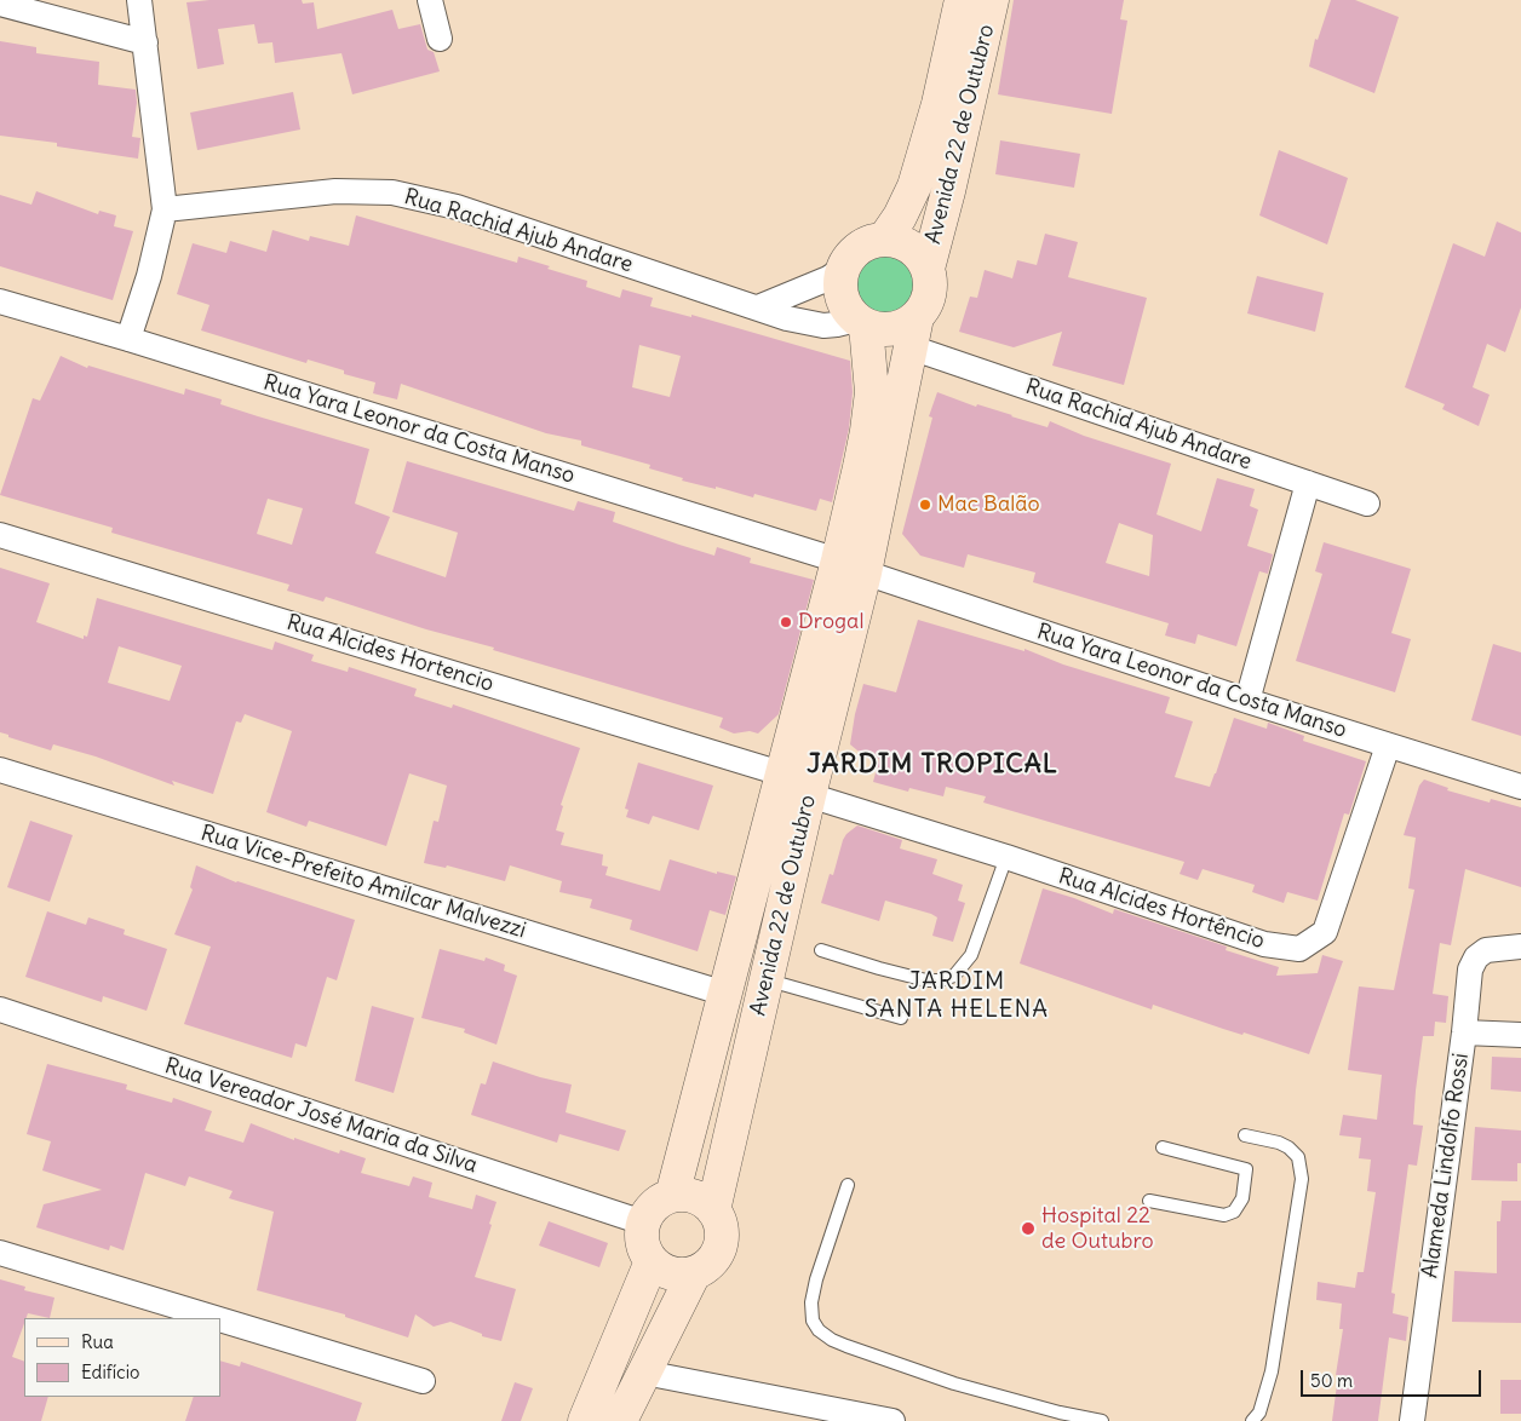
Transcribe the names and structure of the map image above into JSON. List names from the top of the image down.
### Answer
{
  "streets": {
    "street": [
      "Avenida 22 de Outubro",
      "Rua Rachid Ajub Andare",
      "Rua Yara Leonor da Costa Manso",
      "Rua Alcides Hortencio",
      "Rua Vice-Prefeito Amilcar Malvezzi",
      "Rua Alcides Hortêncio",
      "Rua Vereador José Maria da Silva",
      "Alameda Lindolfo Rossi"
    ]
  },
  "crossings": [
    ["Avenida 22 de Outubro", "Rua Rachid Ajub Andare"],
    ["Avenida 22 de Outubro", "Rua Yara Leonor da Costa Manso"],
    ["Avenida 22 de Outubro", "Rua Alcides Hortencio"],
    ["Avenida 22 de Outubro", "Rua Vice-Prefeito Amilcar Malvezzi"],
    ["Avenida 22 de Outubro", "Rua Alcides Hortêncio"],
    ["Avenida 22 de Outubro", "Rua Vereador José Maria da Silva"],
    ["Rua Yara Leonor da Costa Manso", "Rua Alcides Hortêncio"]
  ],
  "districts": ["JARDIM TROPICAL", "JARDIM SANTA HELENA"],
  "places": ["Mac Balão", "Drogal", "Hospital 22 de Outubro"],
  "legend": ["Rua", "Edifício"],
  "scale_bar": "50 m"
}
